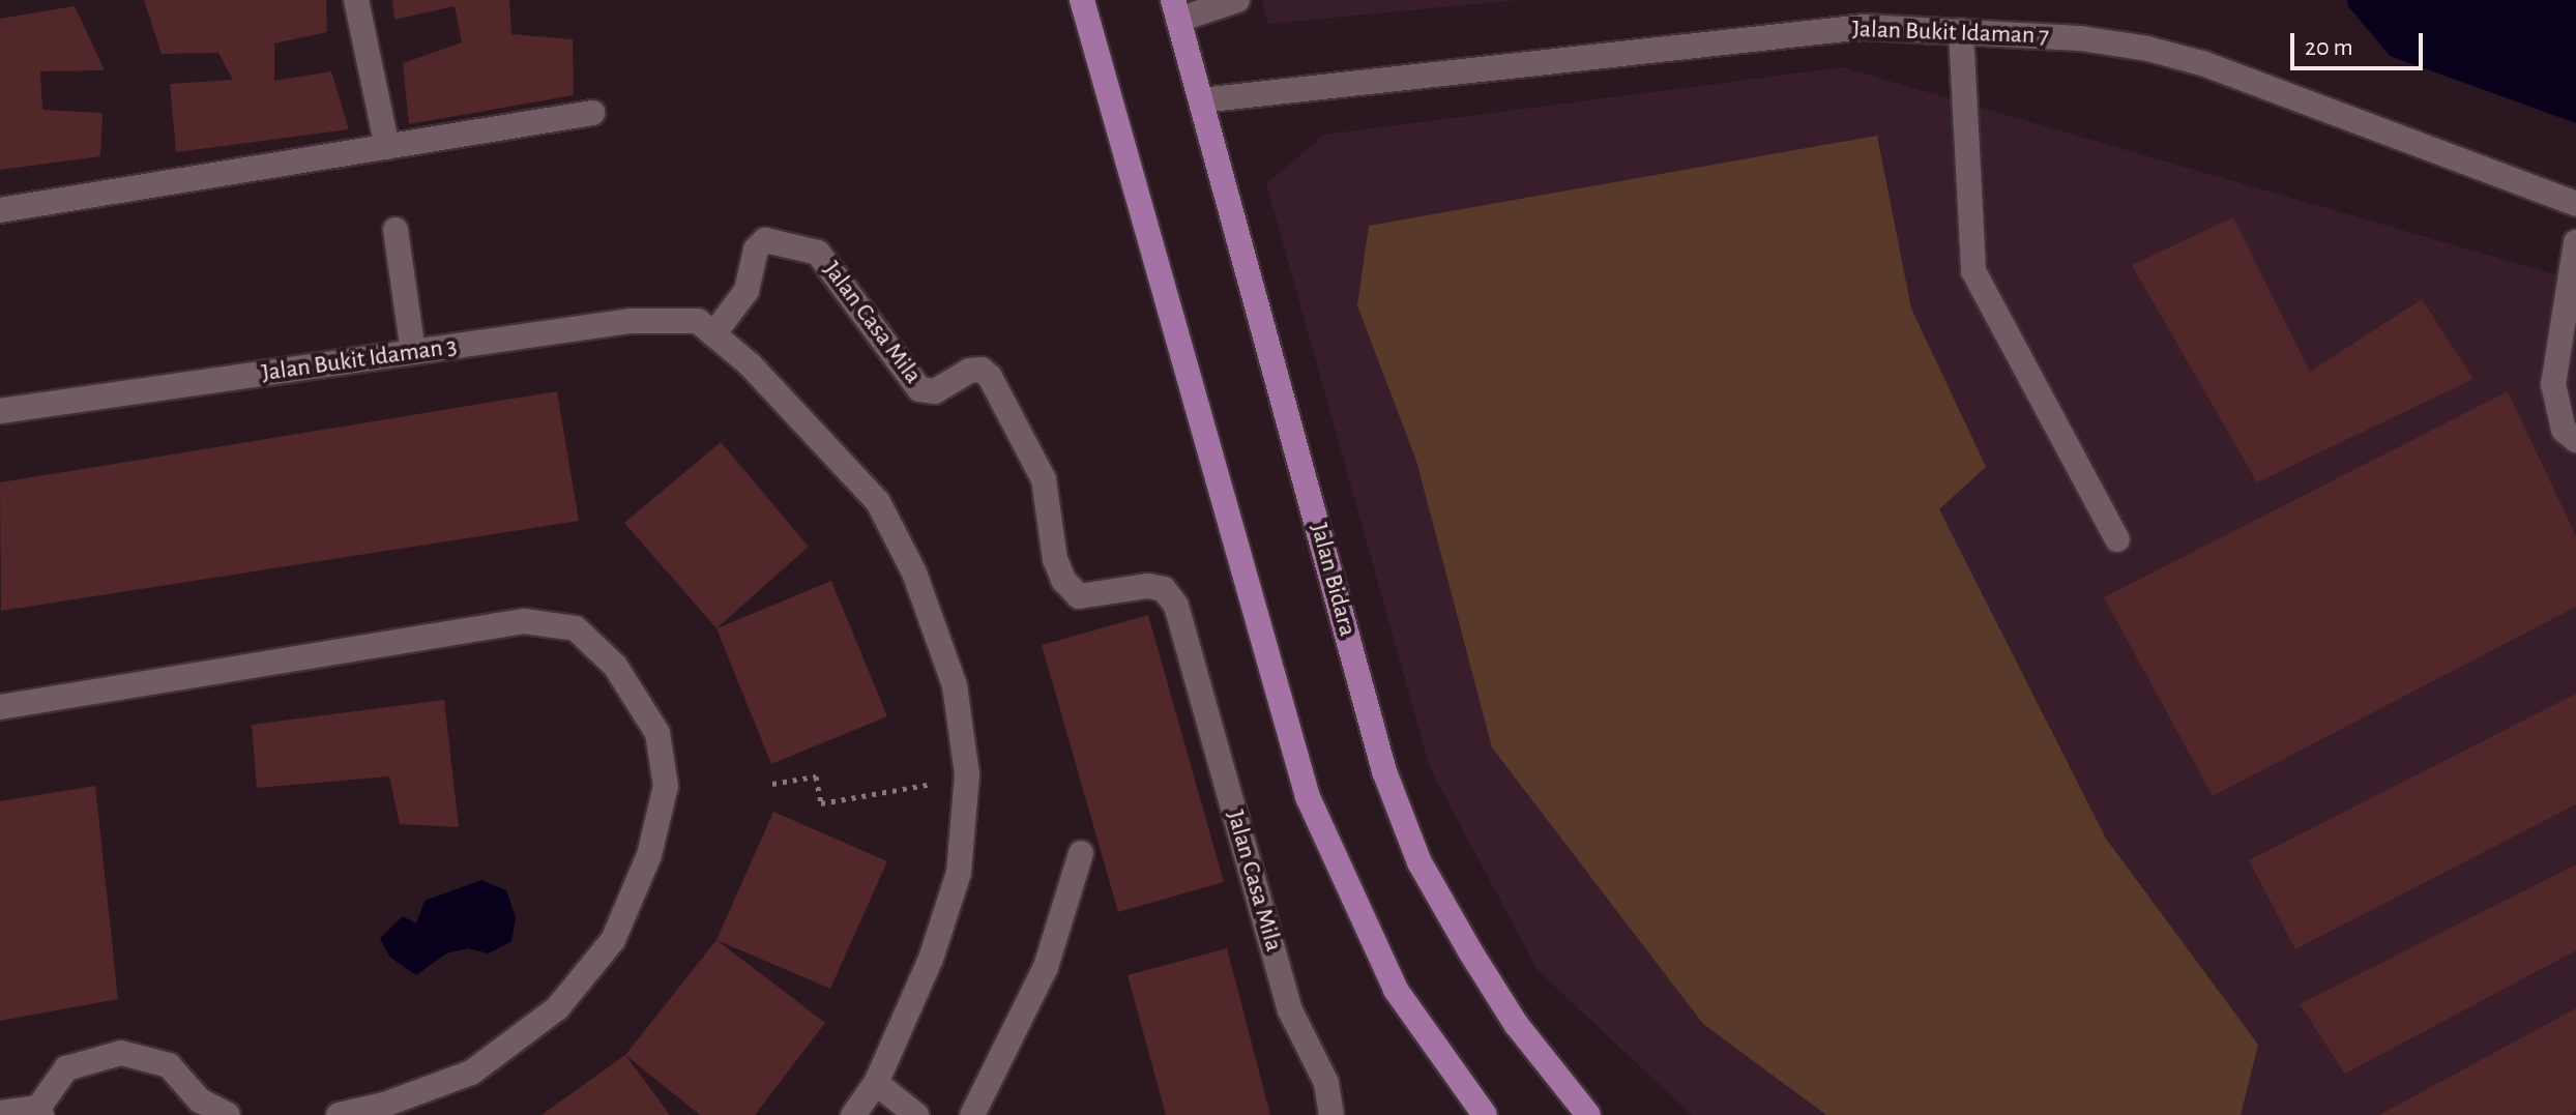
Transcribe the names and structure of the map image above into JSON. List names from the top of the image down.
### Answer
{
  "streets": {
    "main road": ["Jalan Bidara"],
    "street": ["Jalan Bukit Idaman 7", "Jalan Casa Mila", "Jalan Bukit Idaman 3"]
  },
  "crossings": [
    ["Jalan Bukit Idaman 7", "Jalan Bidara"],
    ["Jalan Casa Mila", "Jalan Bukit Idaman 3"]
  ],
  "scale_bar": "20 m"
}
